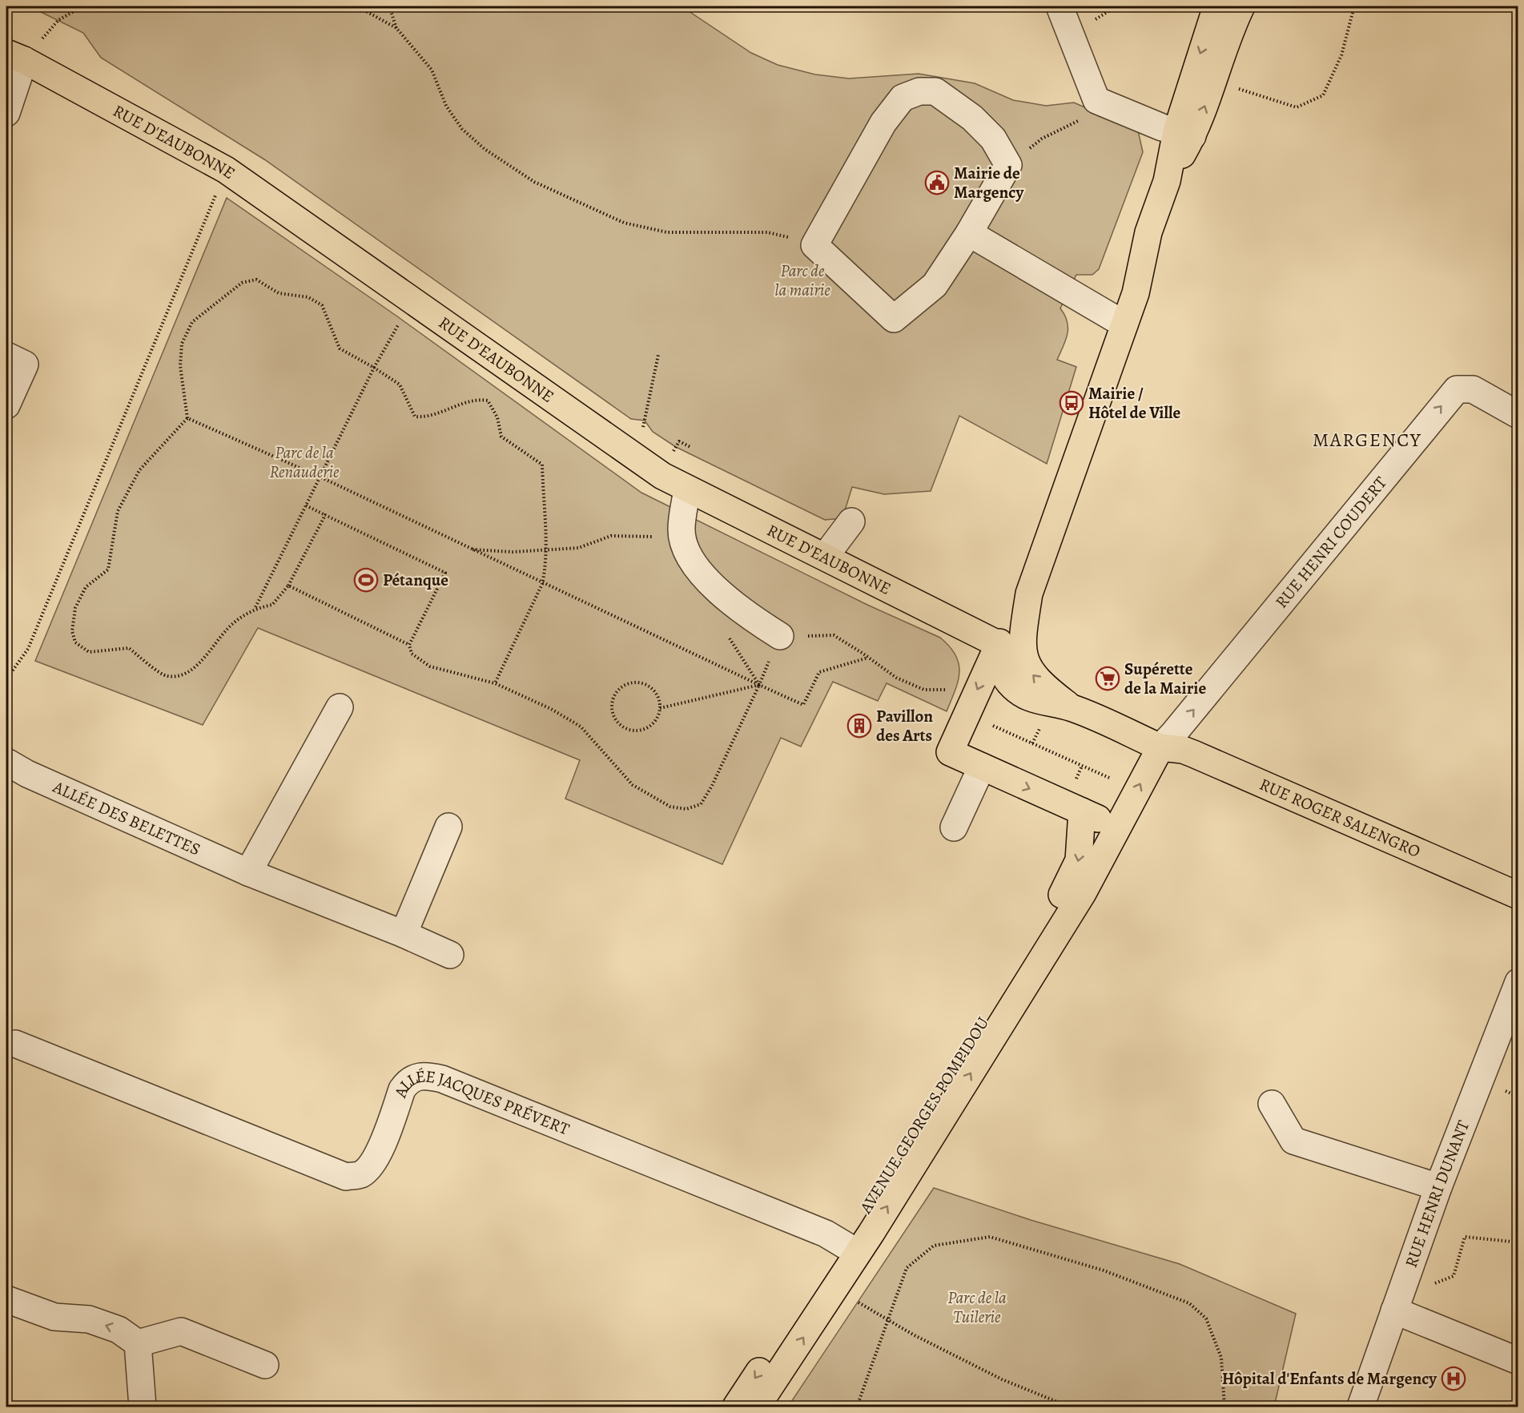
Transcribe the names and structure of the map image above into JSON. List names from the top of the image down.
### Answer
{
  "streets": {
    "main road": ["RUE D'EAUBONNE", "RUE ROGER SALENGRO", "AVENUE GEORGES POMPIDOU"],
    "street": [
      "RUE HENRI COUDERT",
      "ALLÉE DES BELETTES",
      "ALLÉE JACQUES PRÉVERT",
      "RUE HENRI DUNANT"
    ]
  },
  "crossings": [
    ["RUE HENRI COUDERT", "RUE ROGER SALENGRO"],
    ["RUE HENRI COUDERT", "AVENUE GEORGES POMPIDOU"],
    ["RUE ROGER SALENGRO", "AVENUE GEORGES POMPIDOU"],
    ["AVENUE GEORGES POMPIDOU", "ALLÉE JACQUES PRÉVERT"]
  ],
  "one_way": ["RUE HENRI COUDERT"],
  "districts": ["MARGENCY"],
  "parks": ["Parc de la mairie", "Parc de la Renauderie", "Parc de la Tuilerie"],
  "places": {
    "public building": ["Mairie de Margency"],
    "bus stop": ["Mairie / Hôtel de Ville"],
    "sports": ["Pétanque"],
    "supermarket": ["Supérette de la Mairie"],
    "building": ["Pavillon des Arts"],
    "hospital": ["Hôpital d'Enfants de Margency"]
  }
}
